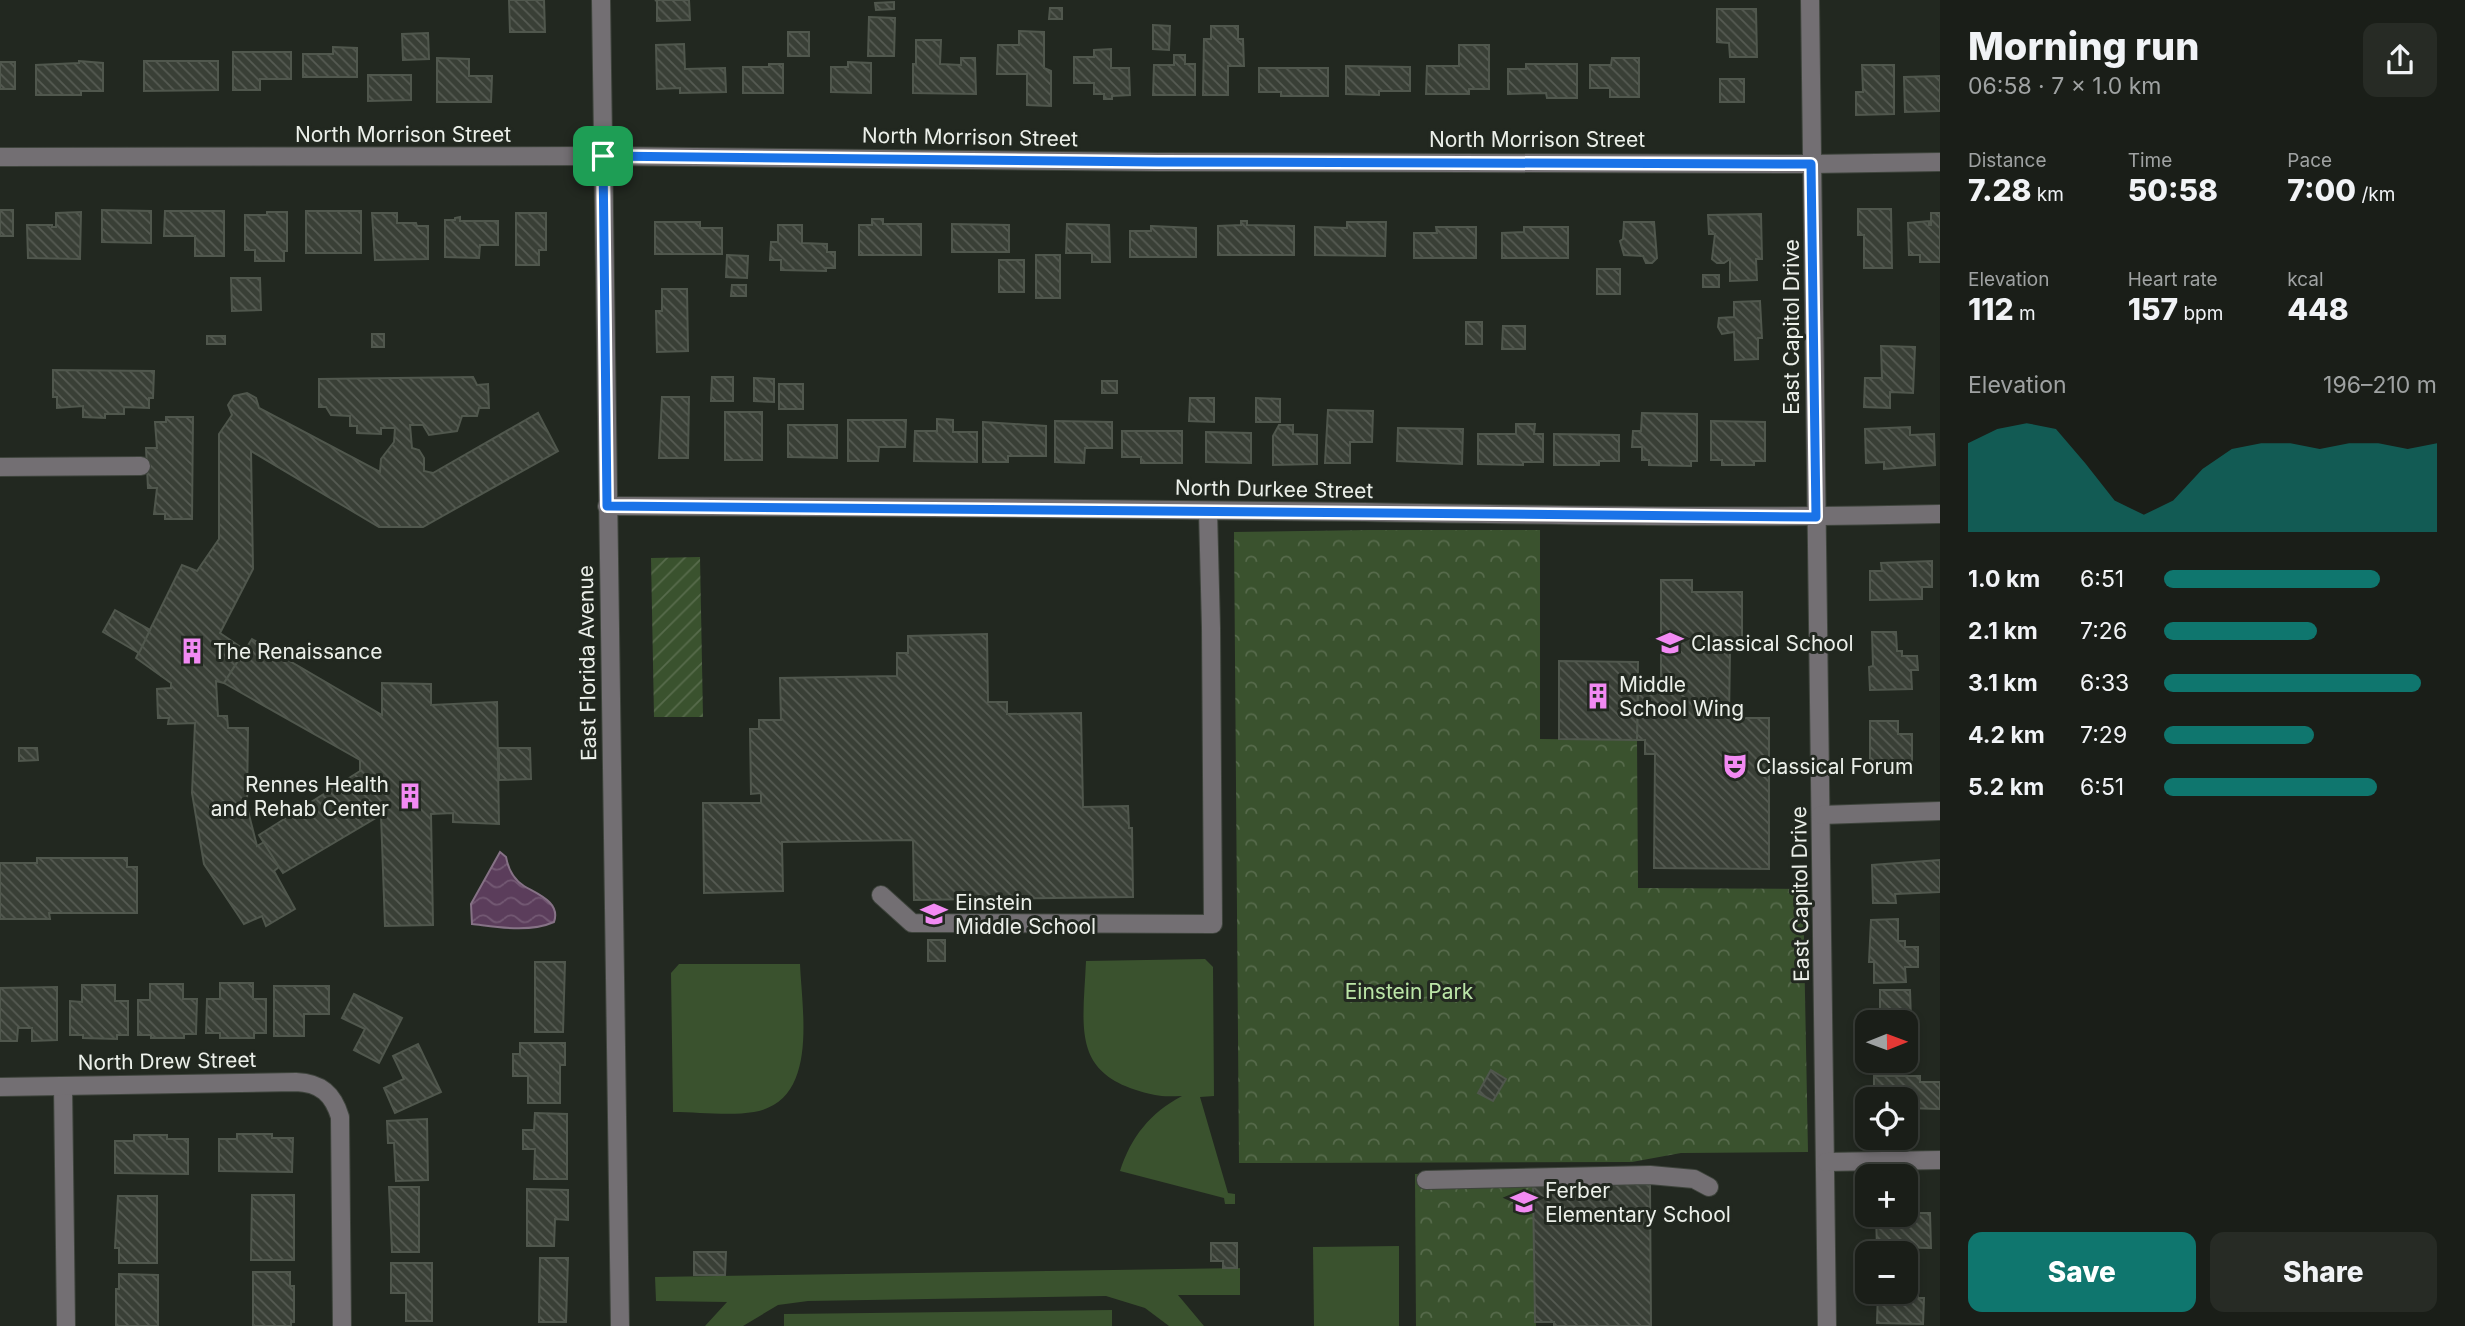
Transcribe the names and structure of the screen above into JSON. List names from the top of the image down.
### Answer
{
  "streets": {
    "street": [
      "North Morrison Street",
      "East Capitol Drive",
      "North Durkee Street",
      "East Florida Avenue",
      "North Drew Street"
    ]
  },
  "crossings": [
    ["North Morrison Street", "East Capitol Drive"],
    ["North Morrison Street", "East Florida Avenue"],
    ["East Capitol Drive", "North Durkee Street"],
    ["North Durkee Street", "East Florida Avenue"]
  ],
  "parks": ["Einstein Park"],
  "places": {
    "school or university": ["Classical School", "Einstein Middle School", "Ferber Elementary School"],
    "building": ["The Renaissance", "Middle School Wing", "Rennes Health and Rehab Center"],
    "theatre": ["Classical Forum"]
  },
  "north": "right",
  "page": {
    "heading": ["Morning run", "06:58 · 7 × 1.0 km"],
    "stats": [
      ["Distance", "7.28 km"],
      ["Time", "50:58"],
      ["Pace", "7:00 /km"],
      ["Elevation", "112 m"],
      ["Heart rate", "157 bpm"],
      ["kcal", "448"]
    ],
    "chart": ["Elevation", "196–210 m"],
    "list": [
      {
        "name": "1.0 km",
        "note": "6:51"
      },
      {
        "name": "2.1 km",
        "note": "7:26"
      },
      {
        "name": "3.1 km",
        "note": "6:33"
      },
      {
        "name": "4.2 km",
        "note": "7:29"
      },
      {
        "name": "5.2 km",
        "note": "6:51"
      }
    ],
    "map_buttons": ["+", "−"],
    "buttons": ["Save", "Share"]
  }
}
